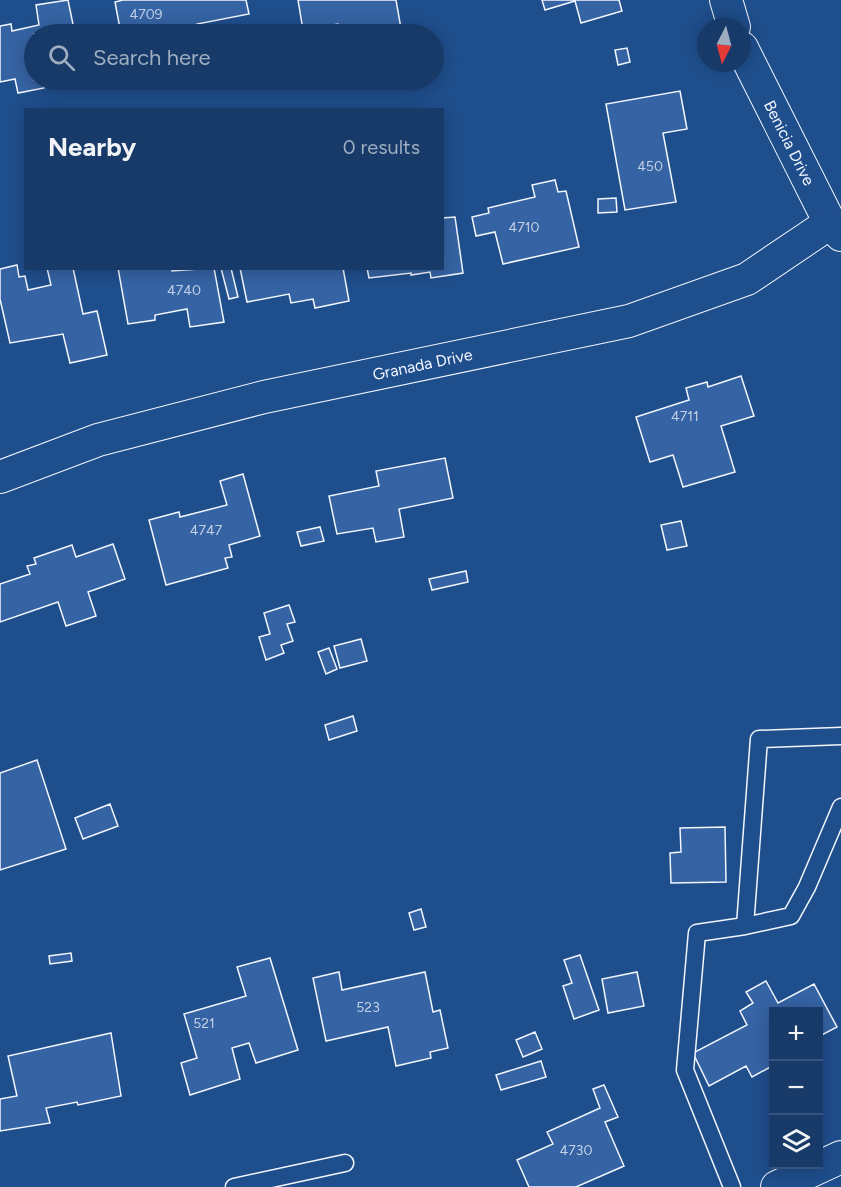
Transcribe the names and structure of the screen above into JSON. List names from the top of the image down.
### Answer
{
  "streets": {
    "street": ["Benicia Drive", "Granada Drive"]
  },
  "crossings": [
    ["Benicia Drive", "Granada Drive"]
  ],
  "house_numbers": [
    "4709",
    "450",
    "4710",
    "4740",
    "4711",
    "4747",
    "523",
    "521",
    "4730"
  ],
  "north": "bottom",
  "page": {
    "search": "Search here",
    "heading": ["Nearby", "0 results"],
    "map_buttons": ["+", "−"]
  }
}
